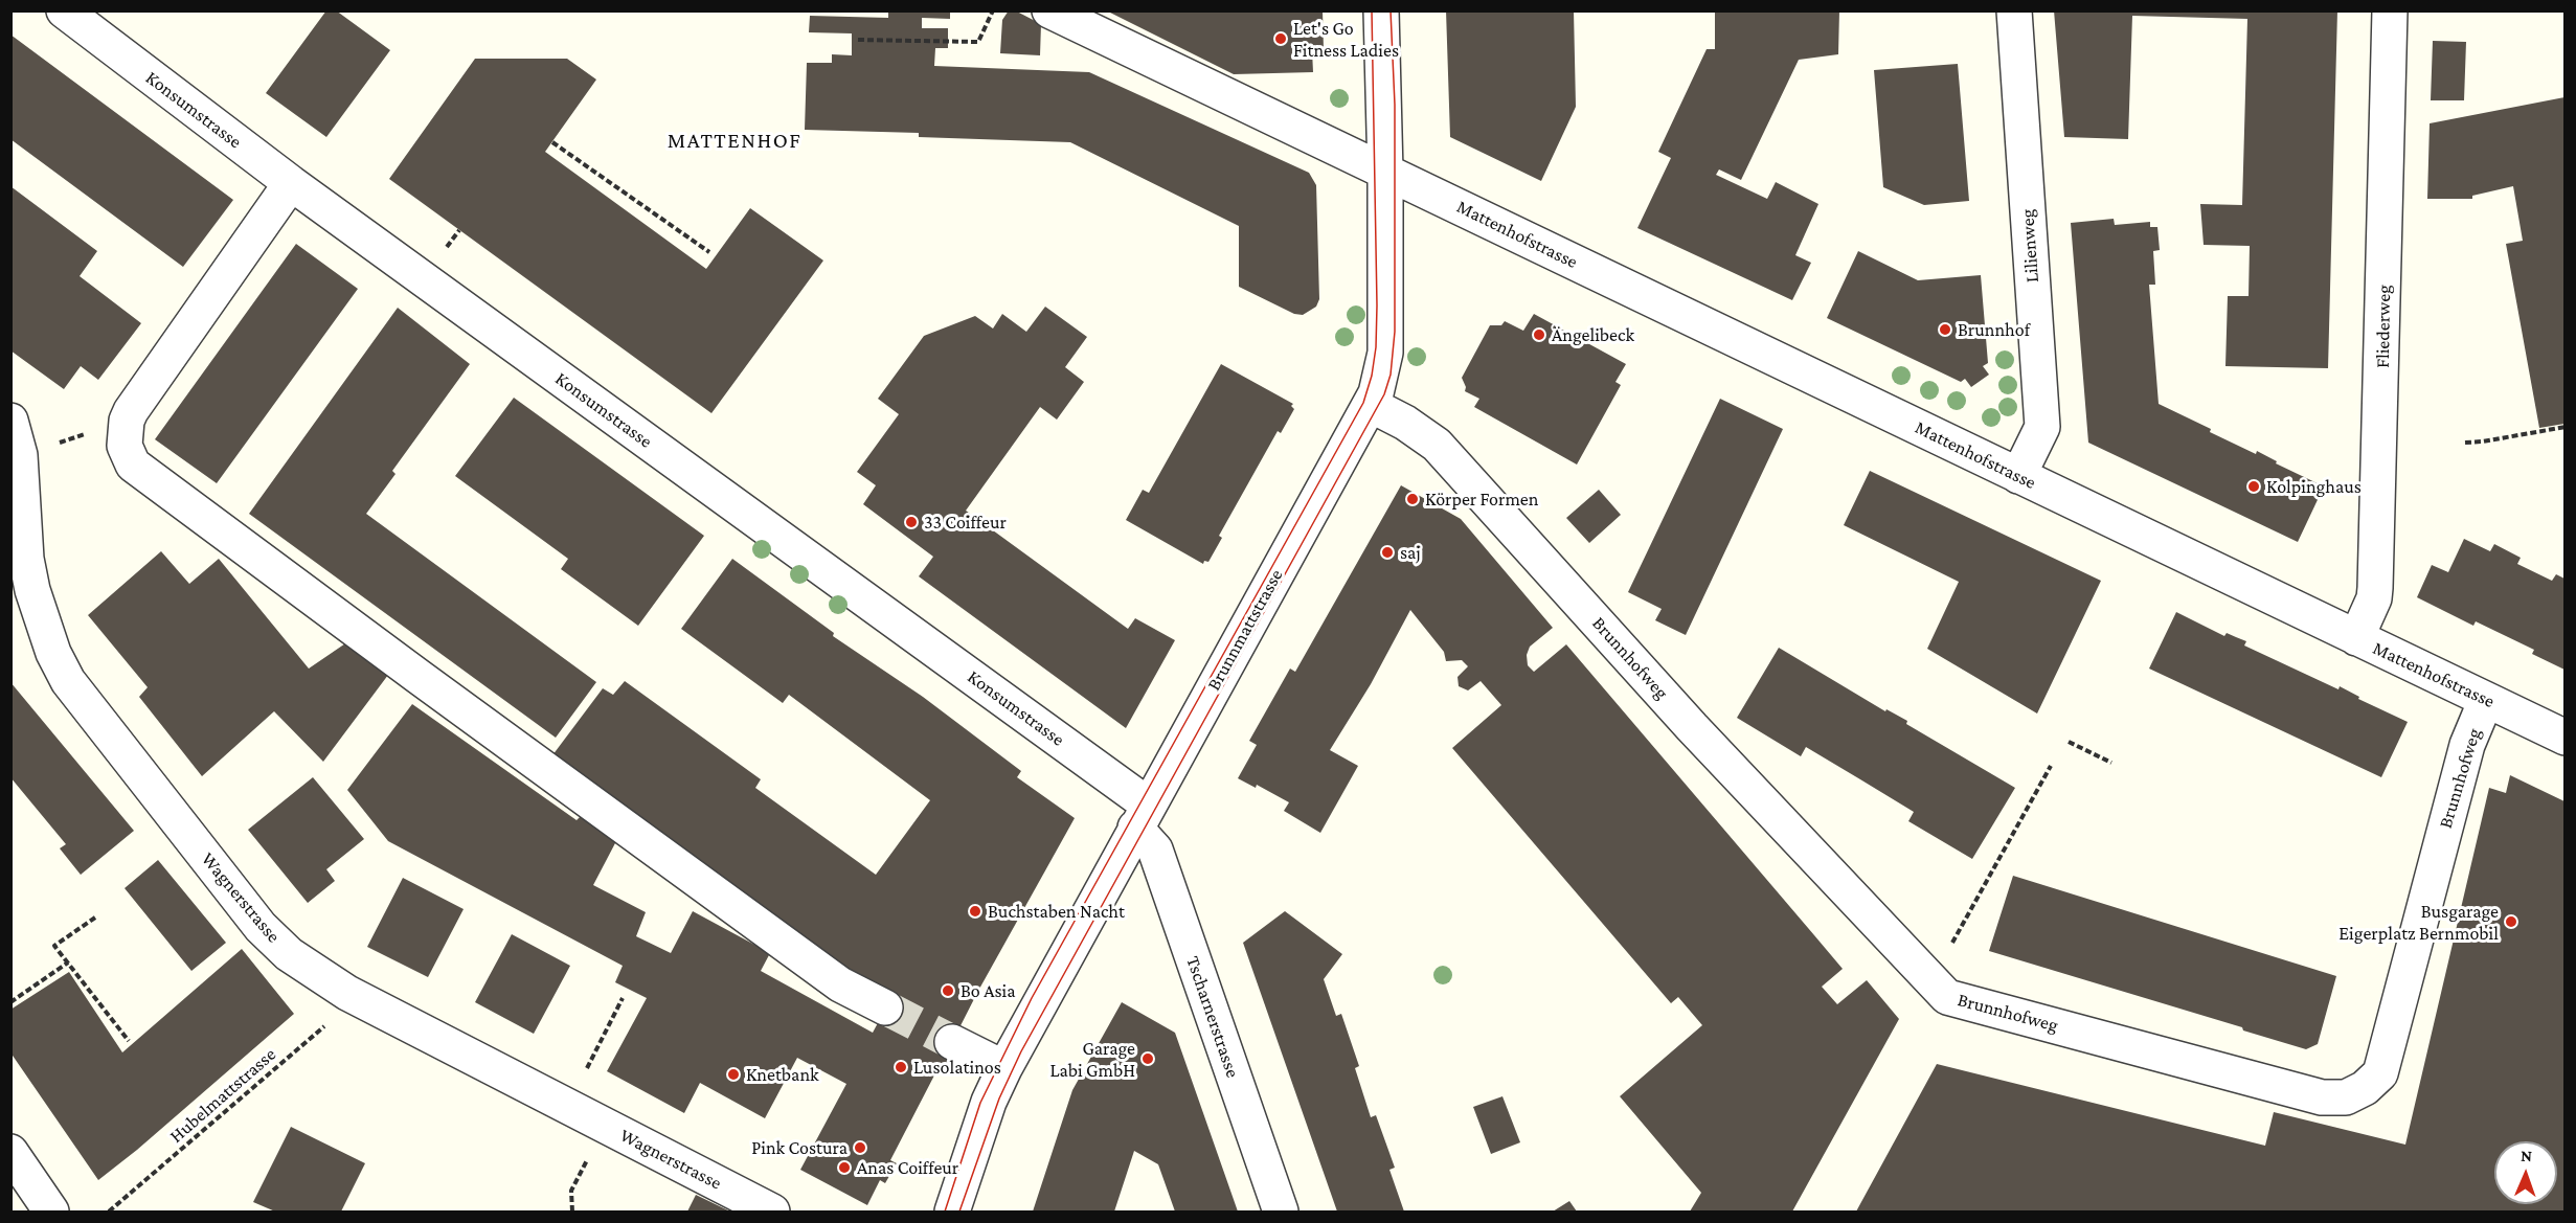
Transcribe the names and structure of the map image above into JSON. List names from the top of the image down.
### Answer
{
  "streets": {
    "street": [
      "Konsumstrasse",
      "Mattenhofstrasse",
      "Lilienweg",
      "Fliederweg",
      "Brunnmattstrasse",
      "Brunnhofweg",
      "Wagnerstrasse",
      "Tscharnerstrasse"
    ],
    "path": ["Hubelmattstrasse"]
  },
  "crossings": [
    ["Konsumstrasse", "Brunnmattstrasse"],
    ["Konsumstrasse", "Tscharnerstrasse"],
    ["Mattenhofstrasse", "Lilienweg"],
    ["Mattenhofstrasse", "Fliederweg"],
    ["Mattenhofstrasse", "Brunnmattstrasse"],
    ["Mattenhofstrasse", "Brunnhofweg"],
    ["Brunnmattstrasse", "Brunnhofweg"],
    ["Brunnmattstrasse", "Tscharnerstrasse"],
    ["Wagnerstrasse", "Hubelmattstrasse"]
  ],
  "districts": ["MATTENHOF"],
  "places": [
    "Let's Go Fitness Ladies",
    "Brunnhof",
    "Ängelibeck",
    "Kolpinghaus",
    "Körper Formen",
    "33 Coiffeur",
    "saj",
    "Buchstaben Nacht",
    "Busgarage Eigerplatz Bernmobil",
    "Bo Asia",
    "Garage Labi GmbH",
    "Lusolatinos",
    "Knetbank",
    "Pink Costura",
    "Anas Coiffeur"
  ],
  "north": "top"
}
